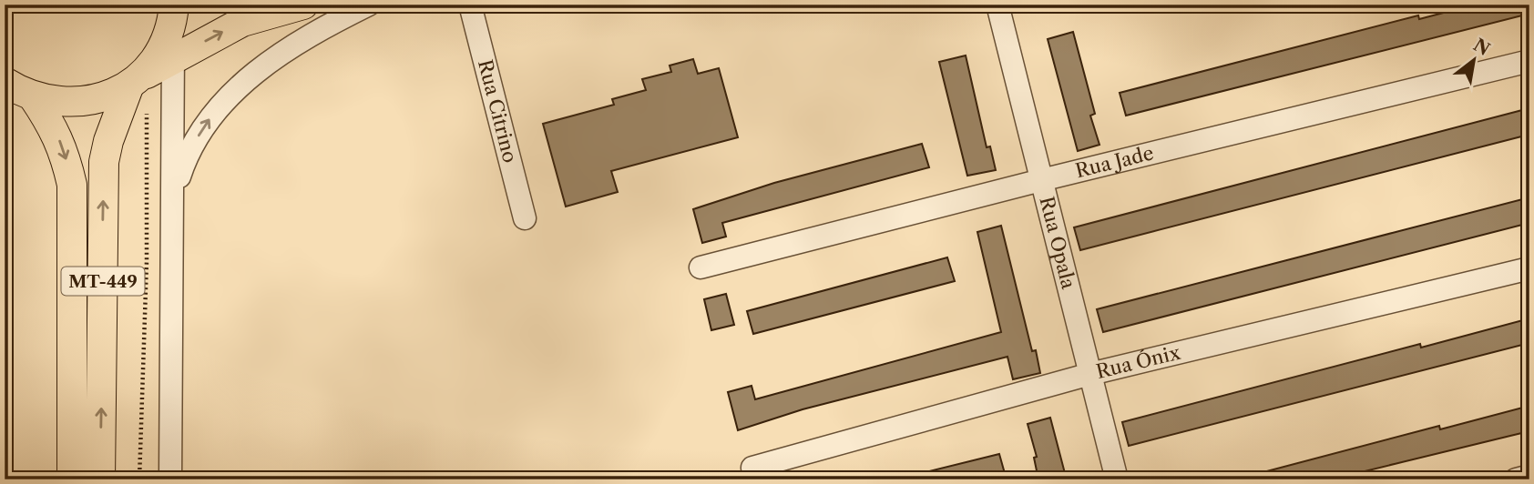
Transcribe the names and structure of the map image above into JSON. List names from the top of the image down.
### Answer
{
  "streets": {
    "main road": ["MT-449"],
    "street": [
      "Rua Citrino",
      "Rua Jade",
      "Rua Opala",
      "Rua Ónix"
    ]
  },
  "crossings": [
    ["Rua Jade", "Rua Opala"],
    ["Rua Opala", "Rua Ónix"]
  ],
  "north": "top right"
}
